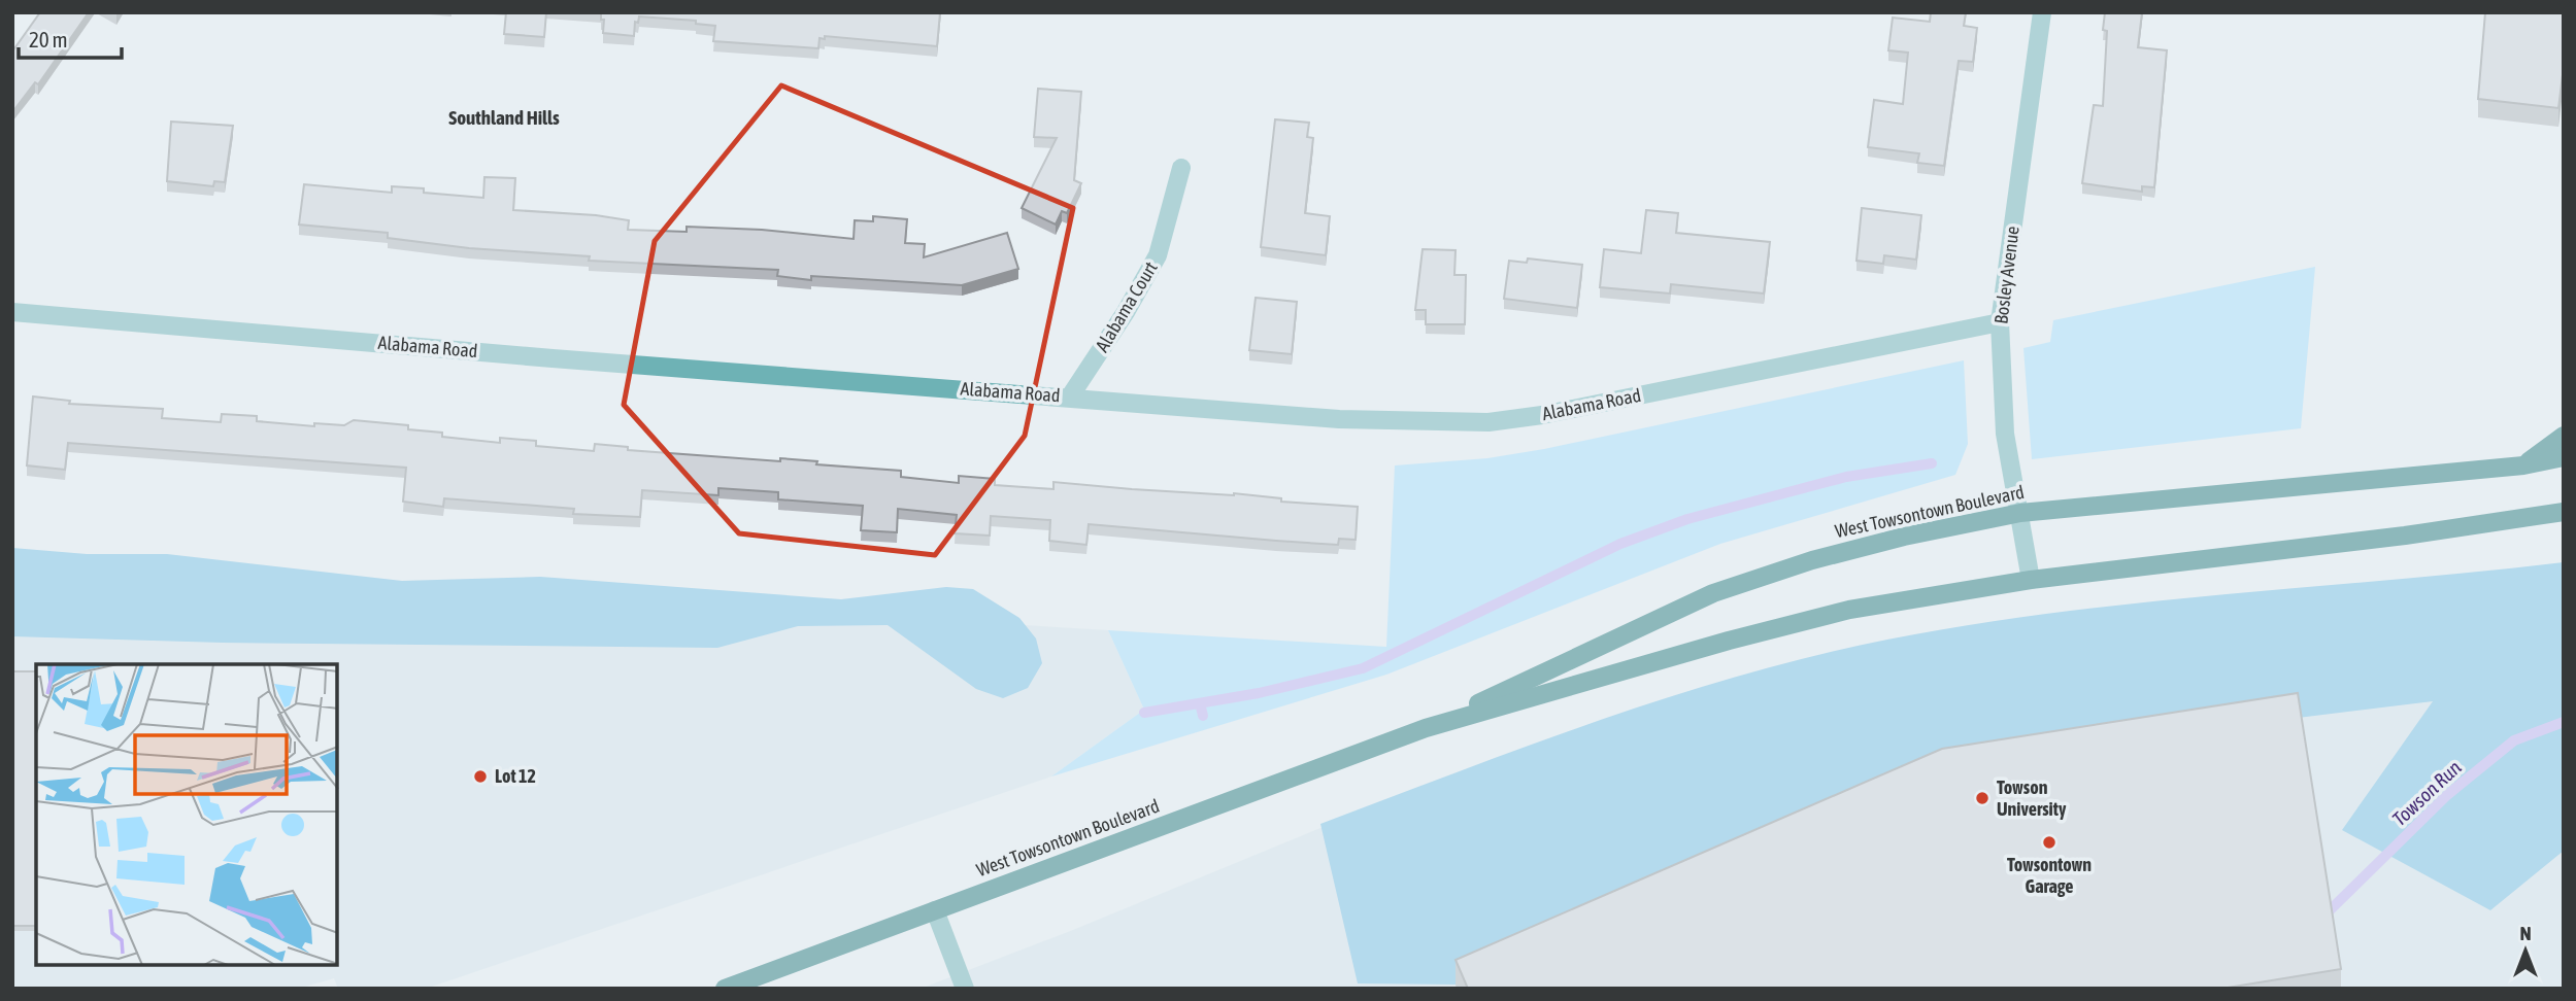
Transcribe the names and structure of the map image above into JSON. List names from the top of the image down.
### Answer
{
  "streets": {
    "main road": ["West Towsontown Boulevard"],
    "street": ["Bosley Avenue", "Alabama Court", "Alabama Road"]
  },
  "crossings": [
    ["Bosley Avenue", "Alabama Road"],
    ["Bosley Avenue", "West Towsontown Boulevard"],
    ["Alabama Court", "Alabama Road"]
  ],
  "districts": ["Southland Hills"],
  "water": ["Towson Run"],
  "places": ["Lot 12", "Towson University", "Towsontown Garage"],
  "scale_bar": "20 m",
  "north": "top"
}
